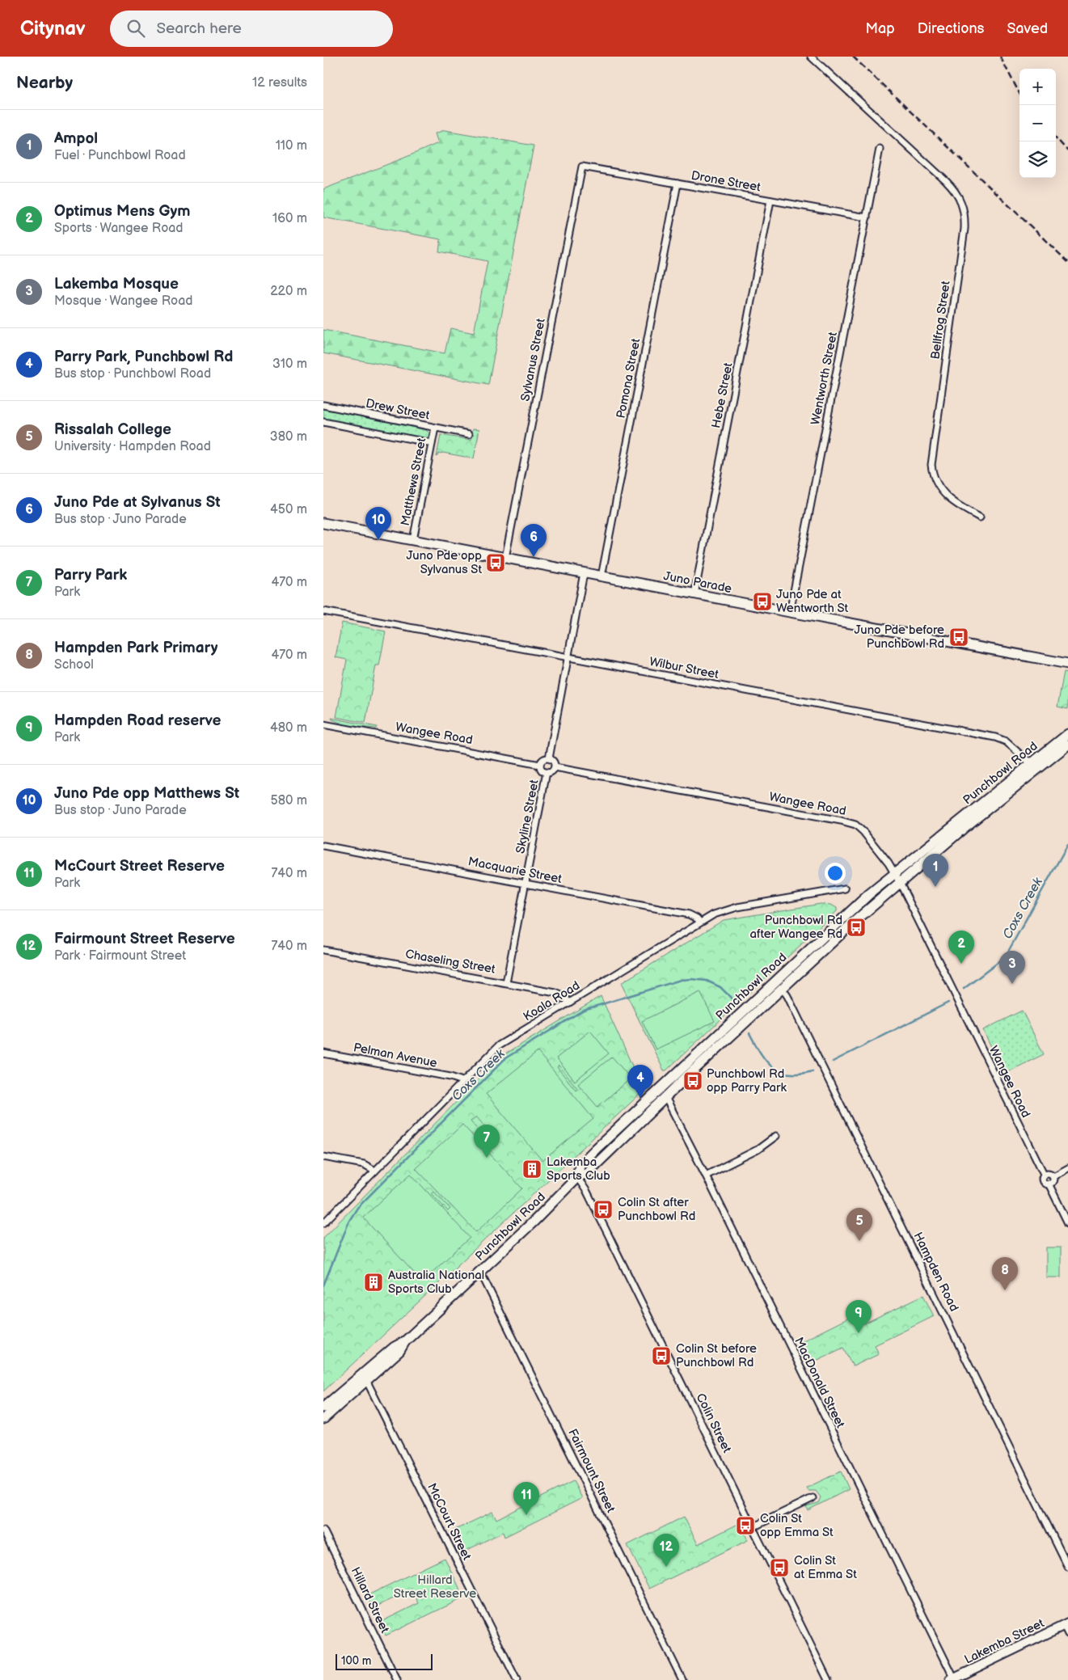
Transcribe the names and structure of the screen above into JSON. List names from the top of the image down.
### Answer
{
  "streets": {
    "main road": ["Juno Parade", "Punchbowl Road", "Lakemba Street"],
    "street": [
      "Drone Street",
      "Bellfrog Street",
      "Sylvanus Street",
      "Pomona Street",
      "Wentworth Street",
      "Hebe Street",
      "Drew Street",
      "Matthews Street",
      "Wilbur Street",
      "Wangee Road",
      "Skyline Street",
      "Macquarie Street",
      "Chaseling Street",
      "Koala Road",
      "Pelman Avenue",
      "Hampden Road",
      "MacDonald Street",
      "Colin Street",
      "Fairmount Street",
      "McCourt Street",
      "Hillard Street"
    ]
  },
  "crossings": [
    ["Drone Street", "Sylvanus Street"],
    ["Drone Street", "Pomona Street"],
    ["Drone Street", "Wentworth Street"],
    ["Drone Street", "Hebe Street"],
    ["Sylvanus Street", "Juno Parade"],
    ["Pomona Street", "Juno Parade"],
    ["Wentworth Street", "Juno Parade"],
    ["Hebe Street", "Juno Parade"],
    ["Drew Street", "Matthews Street"],
    ["Matthews Street", "Juno Parade"],
    ["Wilbur Street", "Punchbowl Road"],
    ["Wangee Road", "Punchbowl Road"],
    ["Wangee Road", "Skyline Street"],
    ["Punchbowl Road", "Hampden Road"],
    ["Punchbowl Road", "MacDonald Street"],
    ["Punchbowl Road", "Colin Street"],
    ["Punchbowl Road", "Fairmount Street"],
    ["Punchbowl Road", "McCourt Street"],
    ["Skyline Street", "Macquarie Street"],
    ["Skyline Street", "Chaseling Street"],
    ["Macquarie Street", "Koala Road"],
    ["Chaseling Street", "Koala Road"],
    ["Koala Road", "Pelman Avenue"],
    ["MacDonald Street", "Lakemba Street"]
  ],
  "water": ["Coxs Creek"],
  "parks": ["Hillard Street Reserve"],
  "places": {
    "bus stop": [
      "Juno Pde opp Sylvanus St",
      "Juno Pde at Wentworth St",
      "Juno Pde before Punchbowl Rd",
      "Punchbowl Rd after Wangee Rd",
      "Punchbowl Rd opp Parry Park",
      "Colin St after Punchbowl Rd",
      "Colin St before Punchbowl Rd",
      "Colin St opp Emma St",
      "Colin St at Emma St"
    ],
    "building": ["Lakemba Sports Club", "Australia National Sports Club"]
  },
  "scale_bar": "100 m",
  "page": {
    "header": "Citynav",
    "search": "Search here",
    "nav": ["Map", "Directions", "Saved"],
    "heading": ["Nearby", "12 results"],
    "map_buttons": ["+", "−"],
    "list": [
      {
        "mark": "1",
        "name": "Ampol",
        "note": "Fuel · Punchbowl Road",
        "value": "110 m"
      },
      {
        "mark": "2",
        "name": "Optimus Mens Gym",
        "note": "Sports · Wangee Road",
        "value": "160 m"
      },
      {
        "mark": "3",
        "name": "Lakemba Mosque",
        "note": "Mosque · Wangee Road",
        "value": "220 m"
      },
      {
        "mark": "4",
        "name": "Parry Park, Punchbowl Rd",
        "note": "Bus stop · Punchbowl Road",
        "value": "310 m"
      },
      {
        "mark": "5",
        "name": "Rissalah College",
        "note": "University · Hampden Road",
        "value": "380 m"
      },
      {
        "mark": "6",
        "name": "Juno Pde at Sylvanus St",
        "note": "Bus stop · Juno Parade",
        "value": "450 m"
      },
      {
        "mark": "7",
        "name": "Parry Park",
        "note": "Park",
        "value": "470 m"
      },
      {
        "mark": "8",
        "name": "Hampden Park Primary",
        "note": "School",
        "value": "470 m"
      },
      {
        "mark": "9",
        "name": "Hampden Road reserve",
        "note": "Park",
        "value": "480 m"
      },
      {
        "mark": "10",
        "name": "Juno Pde opp Matthews St",
        "note": "Bus stop · Juno Parade",
        "value": "580 m"
      },
      {
        "mark": "11",
        "name": "McCourt Street Reserve",
        "note": "Park",
        "value": "740 m"
      },
      {
        "mark": "12",
        "name": "Fairmount Street Reserve",
        "note": "Park · Fairmount Street",
        "value": "740 m"
      }
    ],
    "pins": [
      "10",
      "6",
      "1",
      "2",
      "3",
      "4",
      "7",
      "5",
      "8",
      "9",
      "11",
      "12"
    ],
    "scale": "100 m"
  }
}
